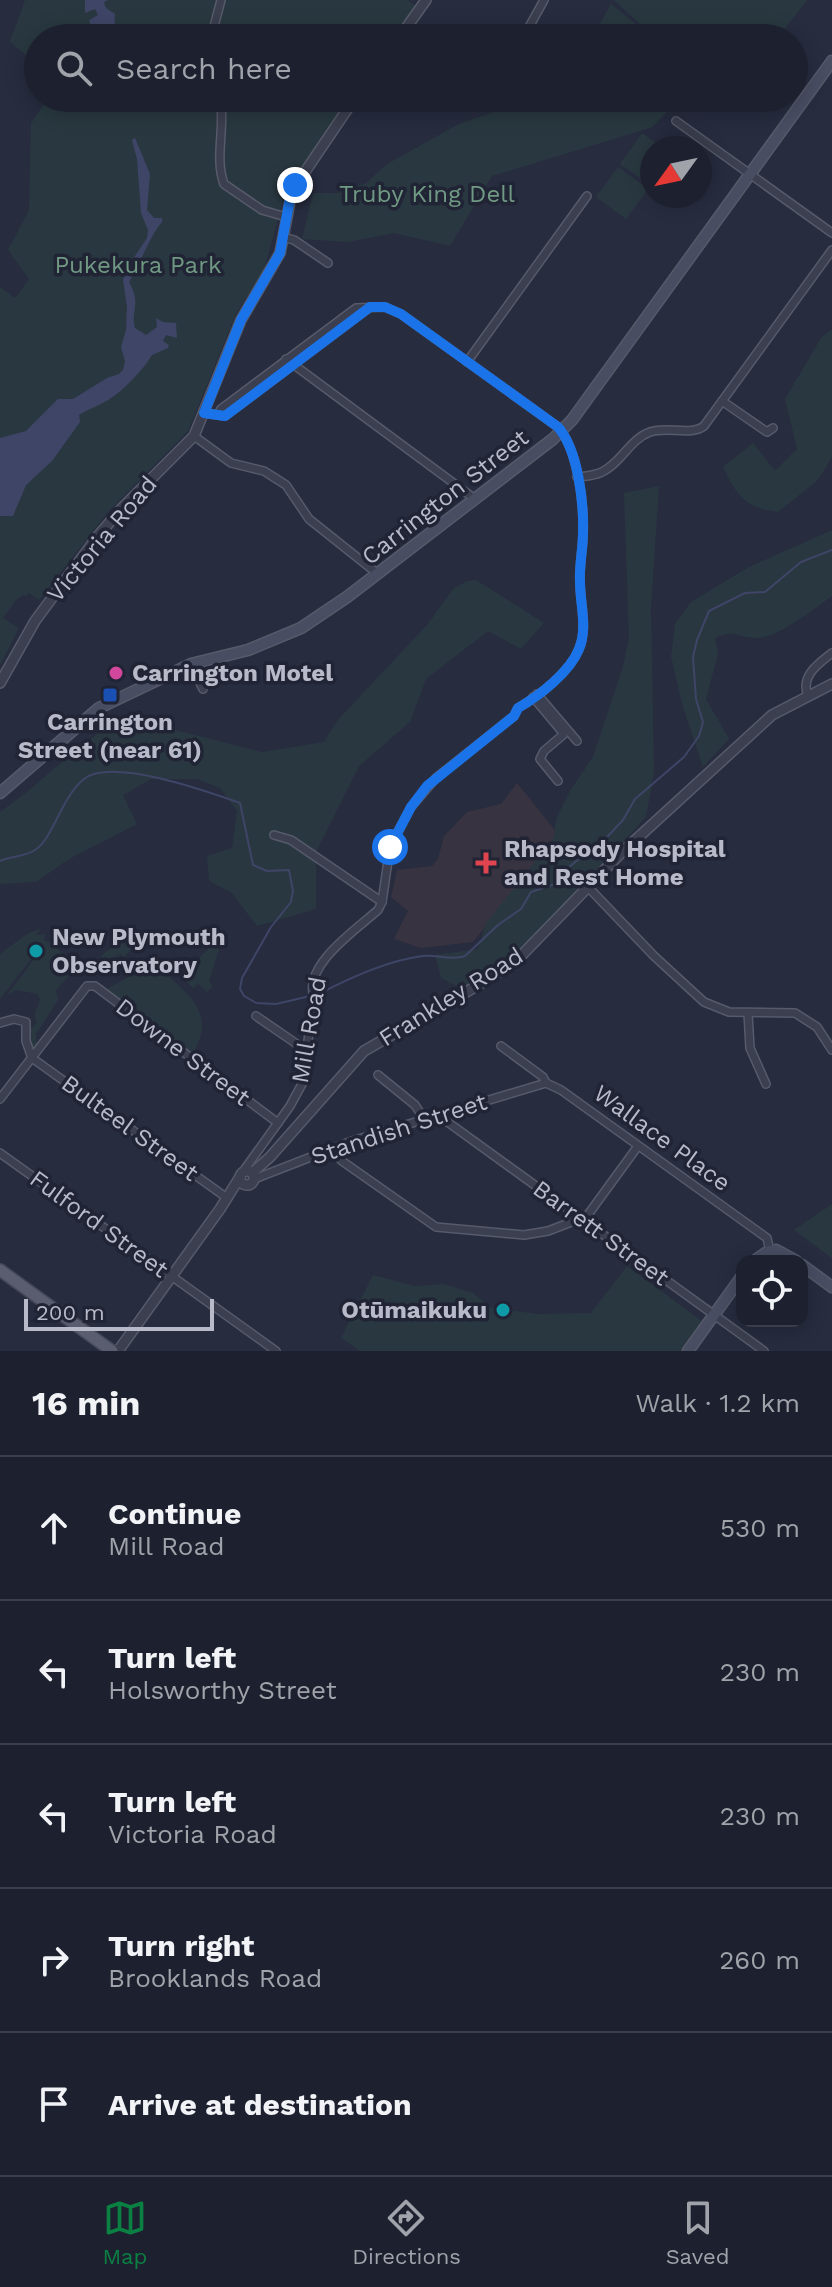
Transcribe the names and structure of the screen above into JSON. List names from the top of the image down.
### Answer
{
  "streets": {
    "main road": ["Carrington Street", "Wallace Place"],
    "street": [
      "Victoria Road",
      "Frankley Road",
      "Mill Road",
      "Downe Street",
      "Bulteel Street",
      "Standish Street",
      "Fulford Street",
      "Barrett Street"
    ]
  },
  "crossings": [
    ["Frankley Road", "Mill Road"],
    ["Frankley Road", "Bulteel Street"],
    ["Frankley Road", "Standish Street"],
    ["Mill Road", "Downe Street"],
    ["Mill Road", "Standish Street"],
    ["Downe Street", "Bulteel Street"],
    ["Standish Street", "Wallace Place"],
    ["Standish Street", "Barrett Street"]
  ],
  "parks": ["Truby King Dell", "Pukekura Park"],
  "places": {
    "other": ["Carrington Motel", "New Plymouth Observatory", "Otūmaikuku"],
    "transit": ["Carrington Street (near 61)"],
    "health": ["Rhapsody Hospital and Rest Home"]
  },
  "scale_bar": "200 m",
  "north": "bottom left",
  "page": {
    "search": "Search here",
    "scale": "200 m",
    "heading": ["16 min", "Walk · 1.2 km"],
    "list": [
      ["Continue", "Mill Road", "530 m"],
      ["Turn left", "Holsworthy Street", "230 m"],
      ["Turn left", "Victoria Road", "230 m"],
      ["Turn right", "Brooklands Road", "260 m"],
      "Arrive at destination"
    ],
    "nav": ["Map", "Directions", "Saved"]
  }
}
